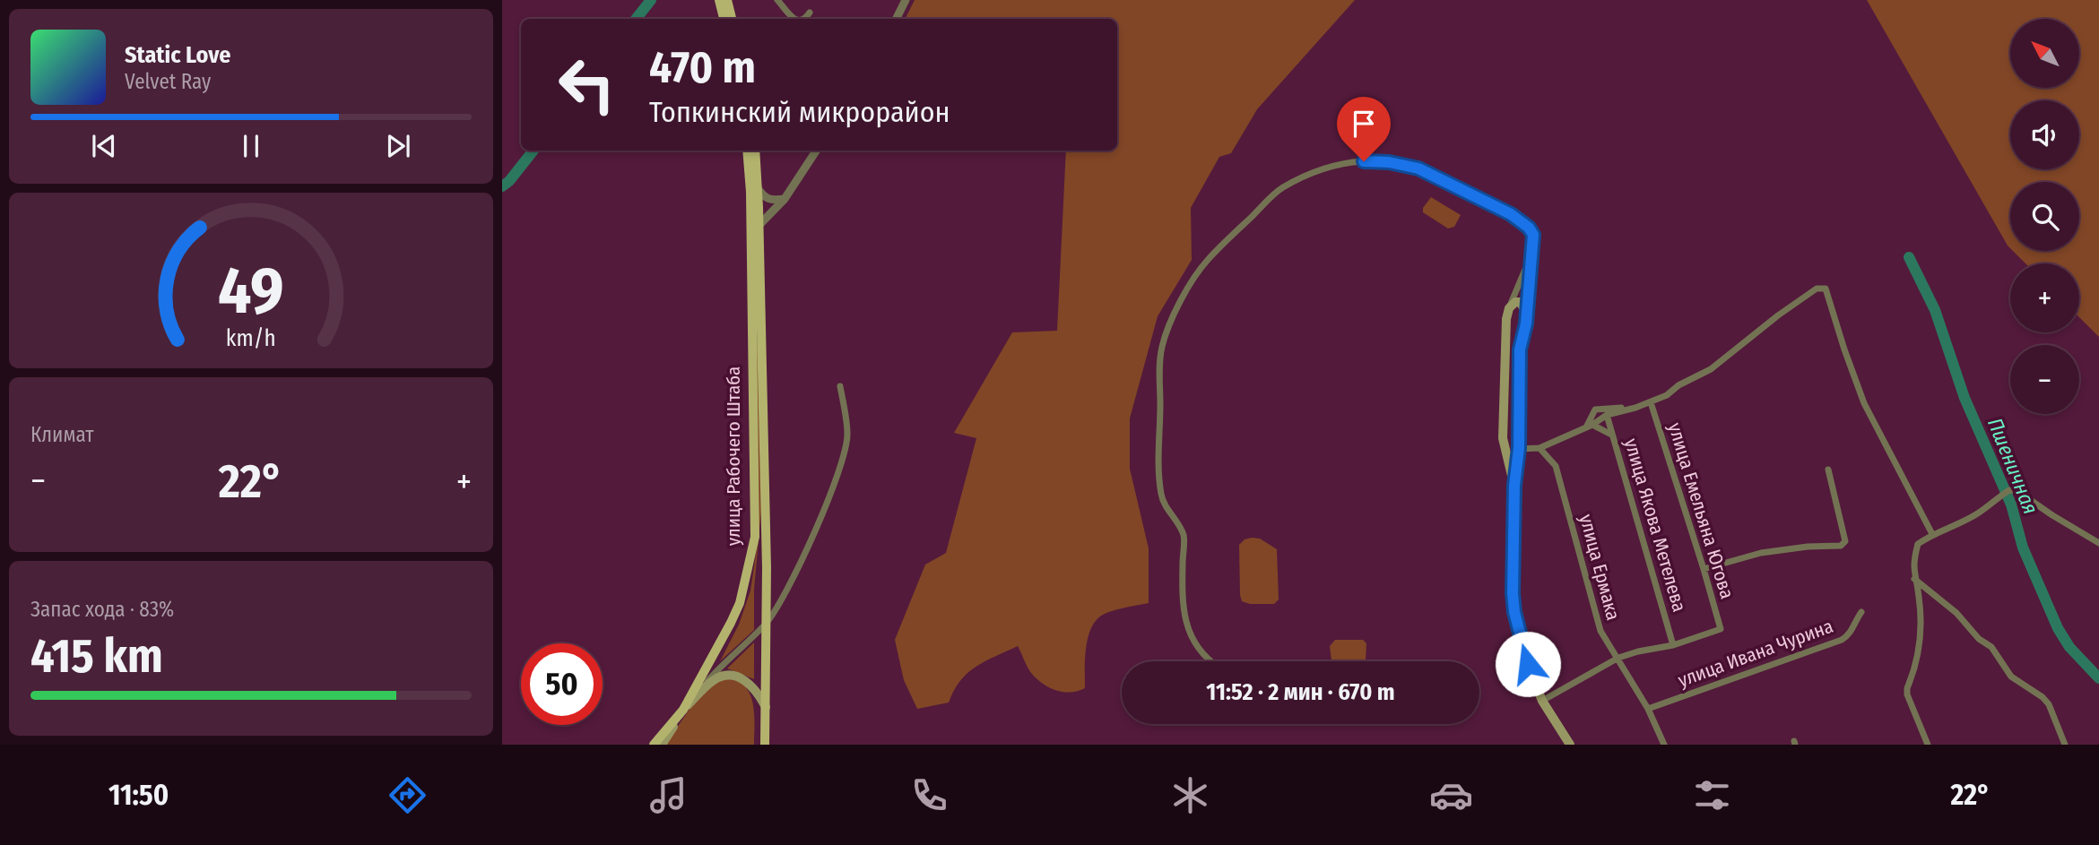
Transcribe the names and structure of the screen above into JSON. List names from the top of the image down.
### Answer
{
  "streets": {
    "main road": ["улица Рабочего Штаба"],
    "street": [
      "улица Емельяна Югова",
      "улица Якова Метелева",
      "улица Ермака",
      "улица Ивана Чурина"
    ]
  },
  "crossings": [
    ["улица Емельяна Югова", "улица Якова Метелева"],
    ["улица Ермака", "улица Ивана Чурина"]
  ],
  "water": ["Пшеничная"],
  "north": "top left",
  "page": {
    "map_buttons": ["+", "−"],
    "turn": ["470 m", "Топкинский микрорайон"],
    "song": ["Static Love", "Velvet Ray"],
    "tile": [
      "Климат",
      ["Запас хода · 83%", "415 km"]
    ],
    "heat": ["−", "22°", "+"],
    "limit": "50",
    "trip": "11:52 · 2 мин · 670 m",
    "tabs": ["11:50", "22°"],
    "gauge": ["49", "km/h"]
  }
}
